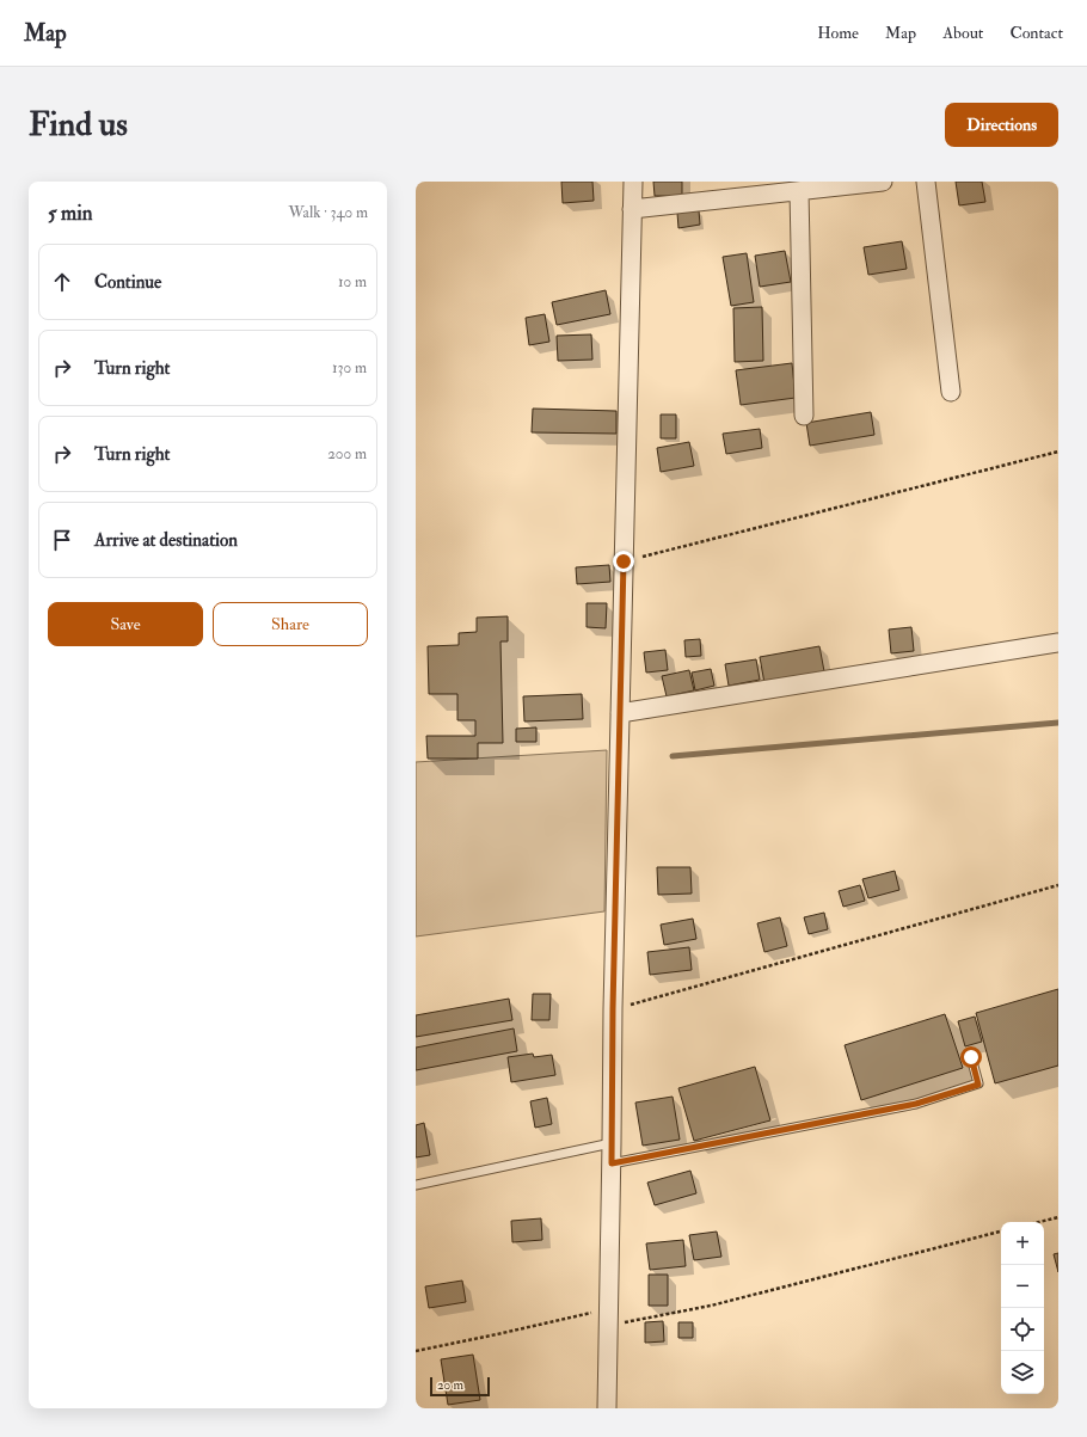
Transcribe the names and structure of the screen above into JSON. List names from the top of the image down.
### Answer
{
  "scale_bar": "20 m",
  "page": {
    "header": "Map",
    "nav": [
      "Home",
      "Map",
      "About",
      "Contact"
    ],
    "buttons": [
      "Directions",
      ["Save", "Share"]
    ],
    "title": "Find us",
    "heading": ["5 min", "Walk · 340 m"],
    "list": [
      ["Continue", "10 m"],
      ["Turn right", "130 m"],
      ["Turn right", "200 m"],
      "Arrive at destination"
    ],
    "map_buttons": ["+", "−"],
    "scale": "20 m"
  }
}
